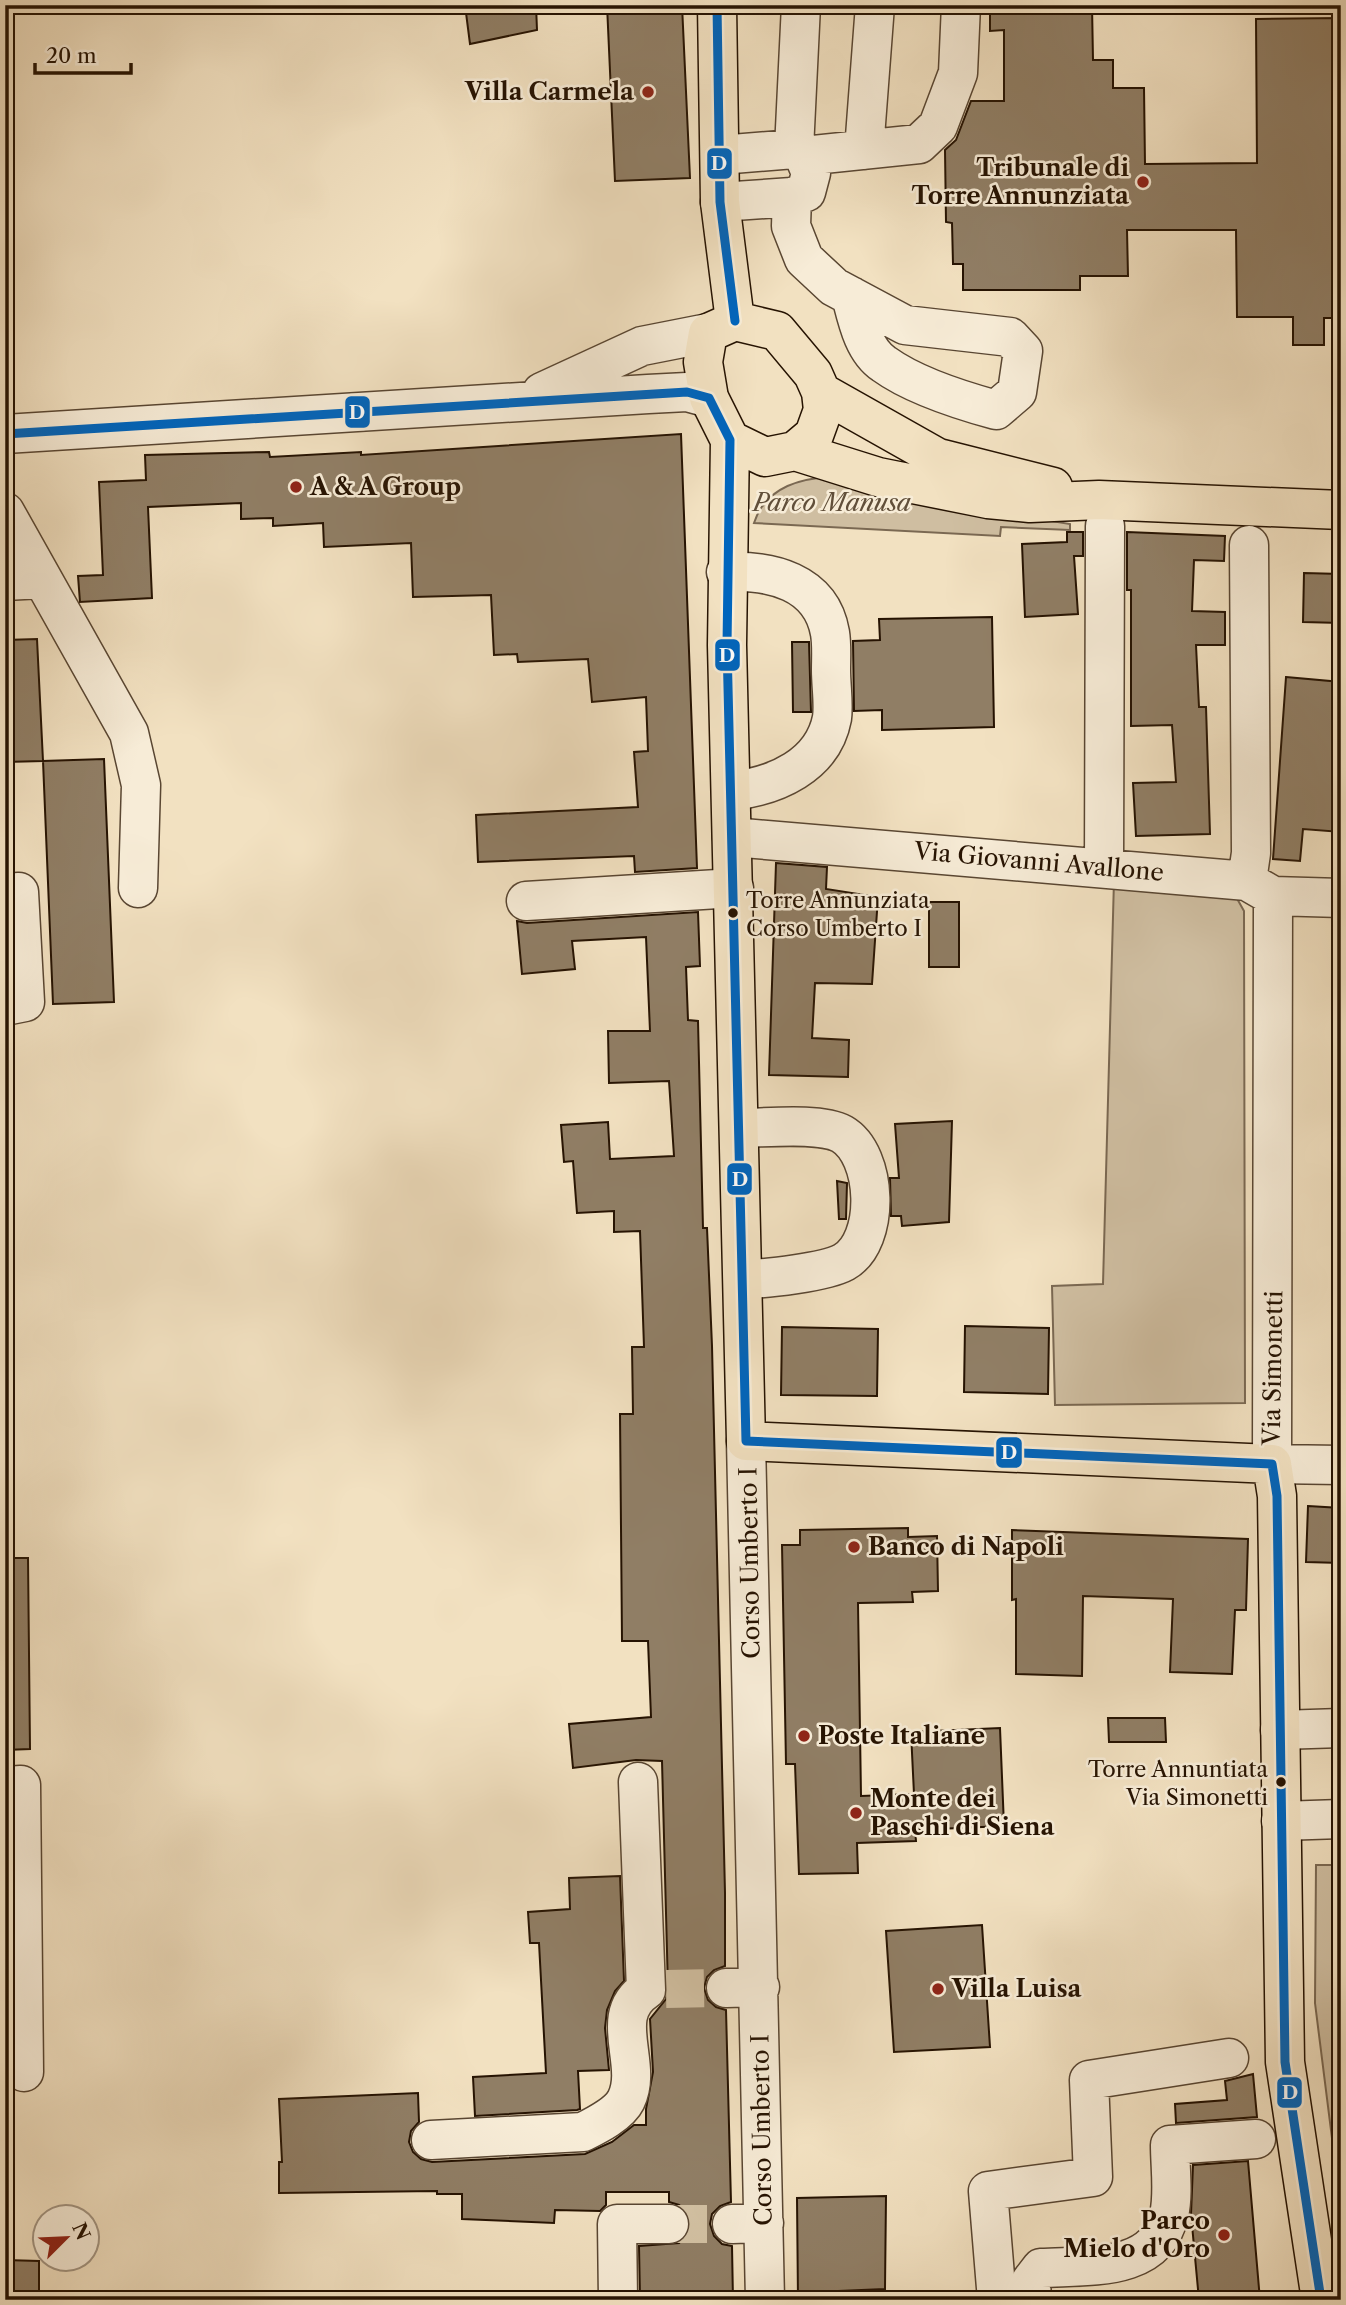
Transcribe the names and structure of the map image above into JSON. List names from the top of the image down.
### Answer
{
  "streets": {
    "main road": ["Via Simonetti", "Corso Umberto I"],
    "street": ["Via Giovanni Avallone"]
  },
  "crossings": [
    ["Via Giovanni Avallone", "Via Simonetti"],
    ["Via Giovanni Avallone", "Corso Umberto I"]
  ],
  "parks": ["Parco Manusa"],
  "places": [
    "Villa Carmela",
    "Tribunale di Torre Annunziata",
    "A & A Group",
    "Torre Annunziata Corso Umberto I",
    "Banco di Napoli",
    "Poste Italiane",
    "Torre Annuntiata Via Simonetti",
    "Monte dei Paschi di Siena",
    "Villa Luisa",
    "Parco Mielo d'Oro"
  ],
  "lines": ["transit line D"],
  "scale_bar": "20 m",
  "north": "top right"
}
